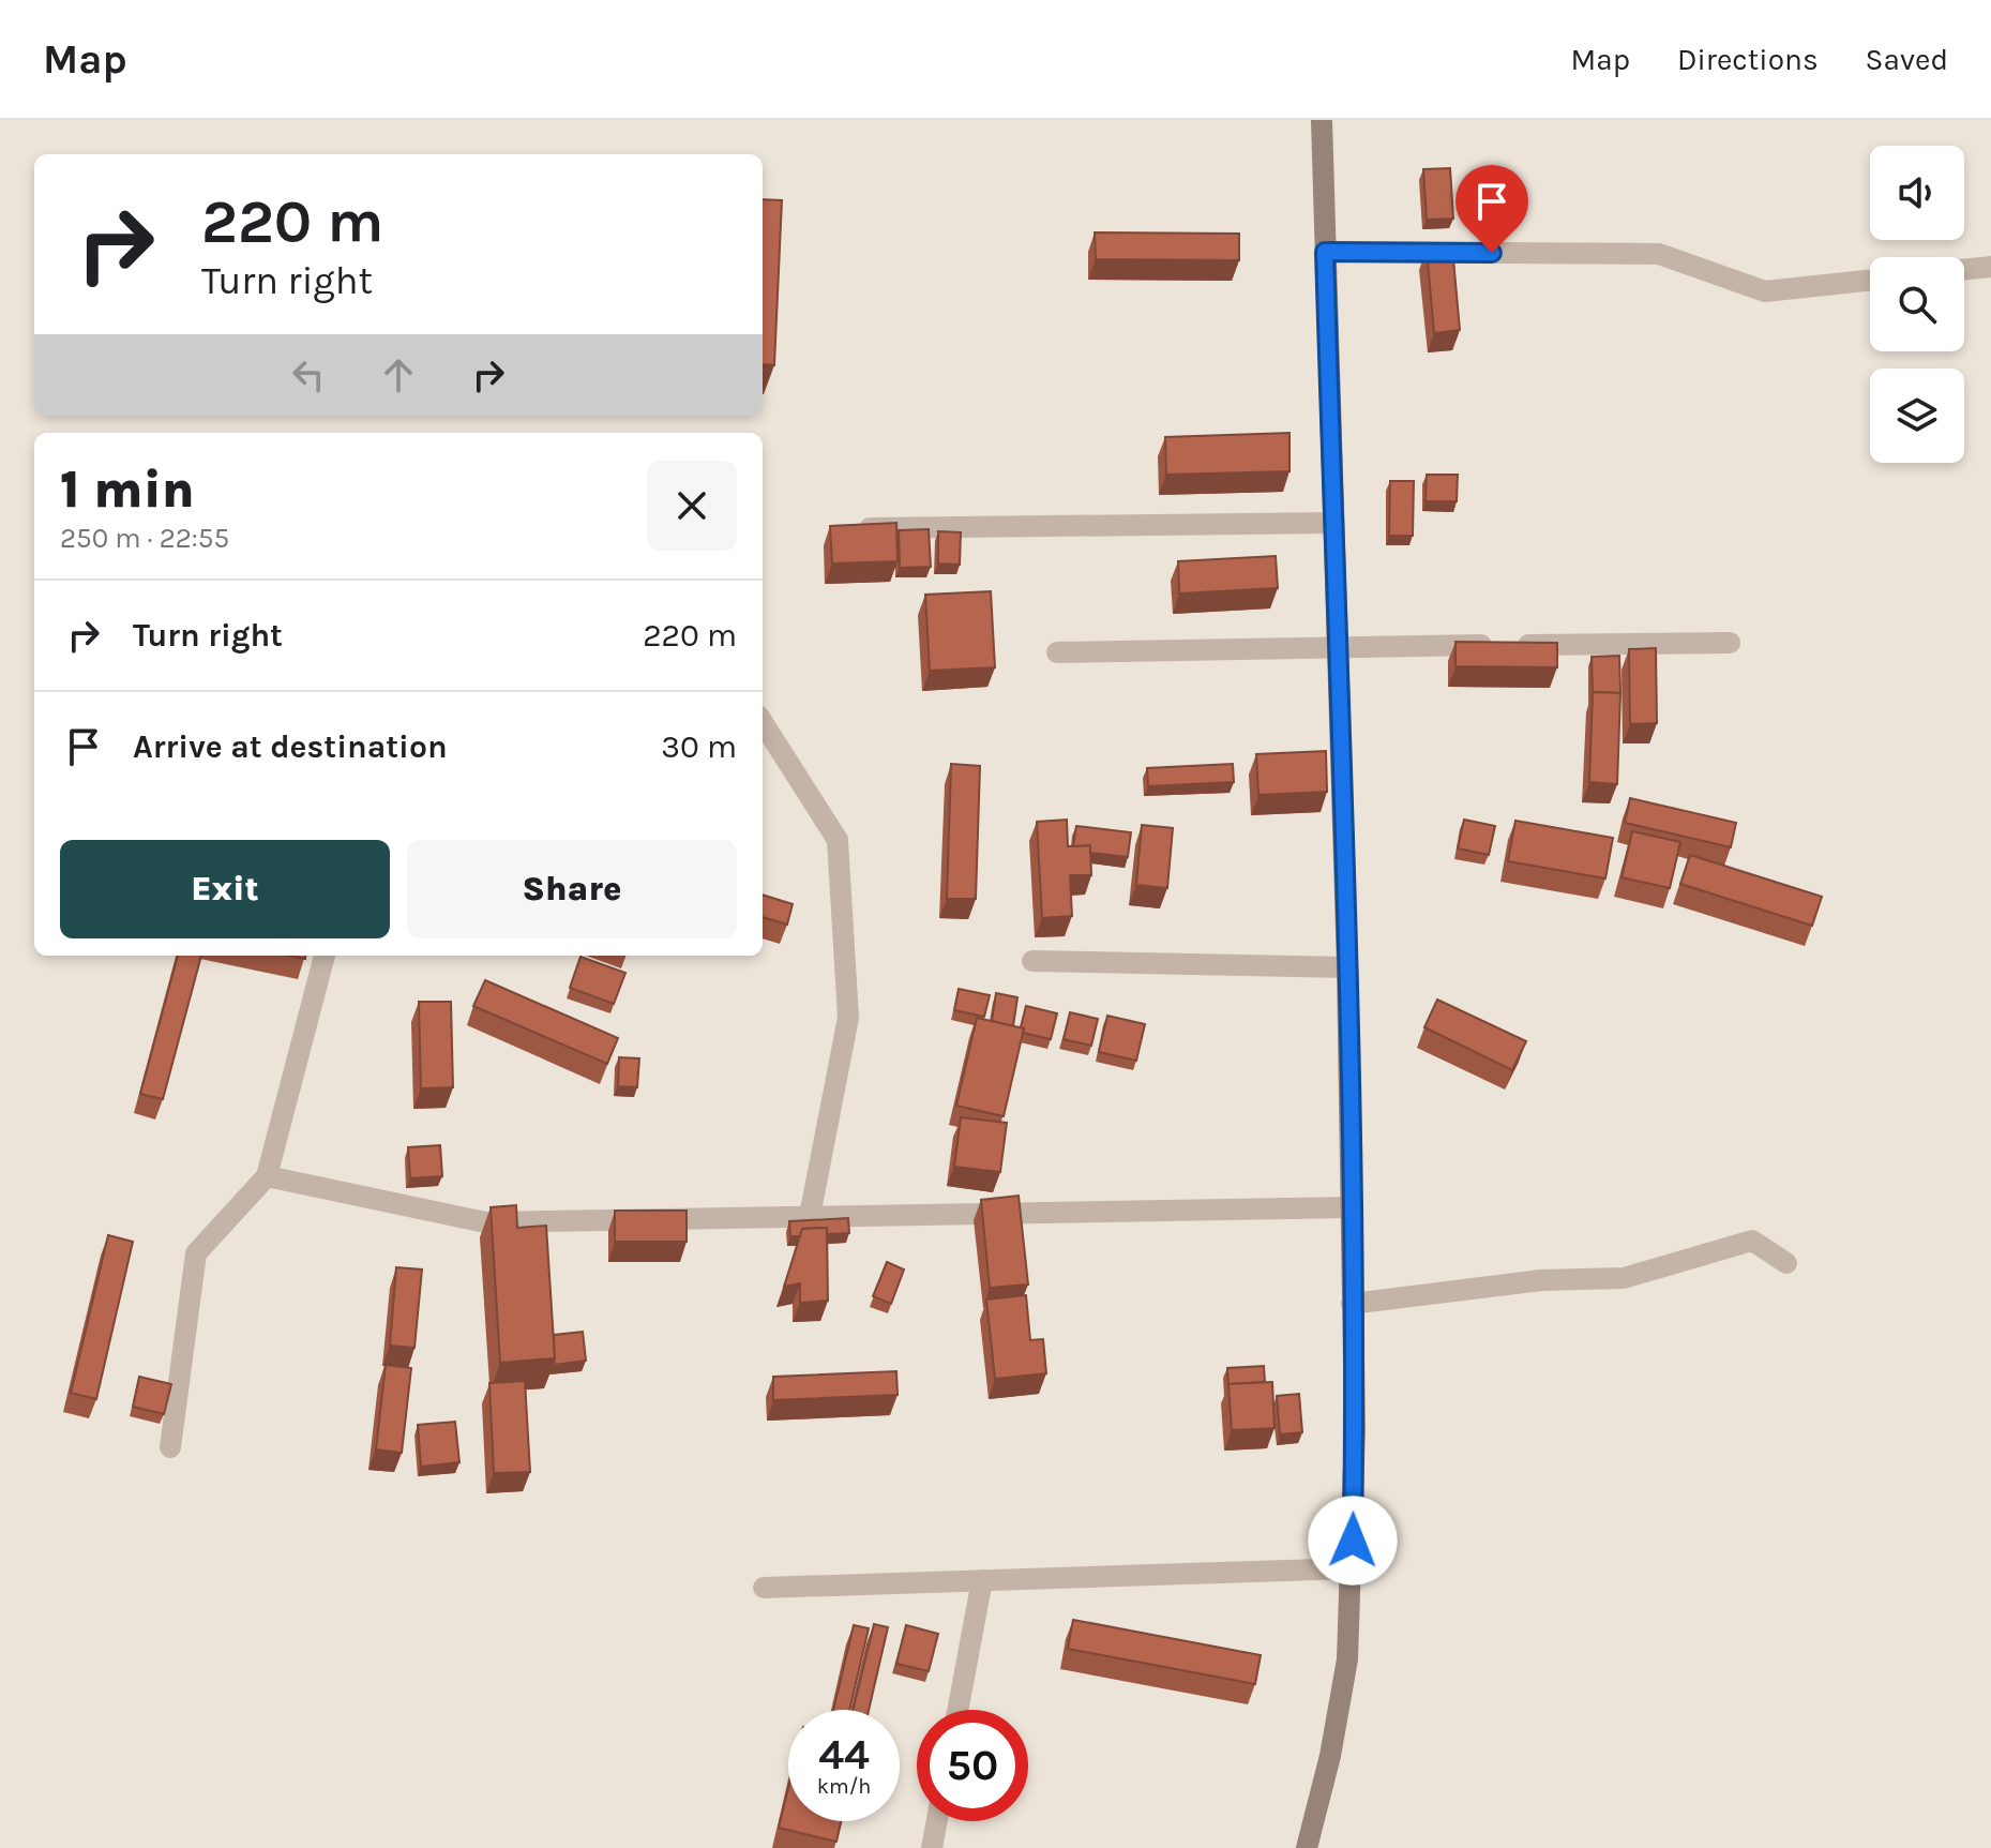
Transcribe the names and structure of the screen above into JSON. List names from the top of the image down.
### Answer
{
  "page": {
    "header": "Map",
    "nav": ["Map", "Directions", "Saved"],
    "turn": ["220 m", "Turn right"],
    "heading": ["1 min", "250 m · 22:55"],
    "list": [
      {
        "name": "Turn right",
        "value": "220 m"
      },
      {
        "name": "Arrive at destination",
        "value": "30 m"
      }
    ],
    "buttons": ["Exit", "Share"],
    "speed": "44 km/h",
    "limit": "50"
  }
}
